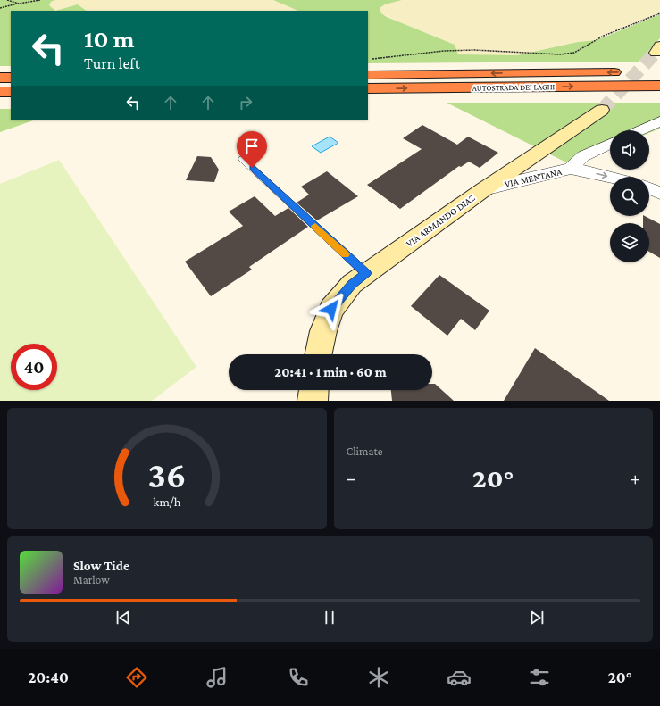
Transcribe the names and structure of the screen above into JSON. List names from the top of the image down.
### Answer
{
  "streets": {
    "highway": ["AUTOSTRADA DEI LAGHI"],
    "street": ["VIA MENTANA", "VIA ARMANDO DIAZ"]
  },
  "crossings": [
    ["VIA MENTANA", "VIA ARMANDO DIAZ"]
  ],
  "page": {
    "turn": ["10 m", "Turn left"],
    "limit": "40",
    "trip": "20:41 · 1 min · 60 m",
    "tile": "Climate",
    "heat": ["−", "20°", "+"],
    "song": ["Slow Tide", "Marlow"],
    "tabs": ["20:40", "20°"],
    "gauge": ["36", "km/h"]
  }
}
